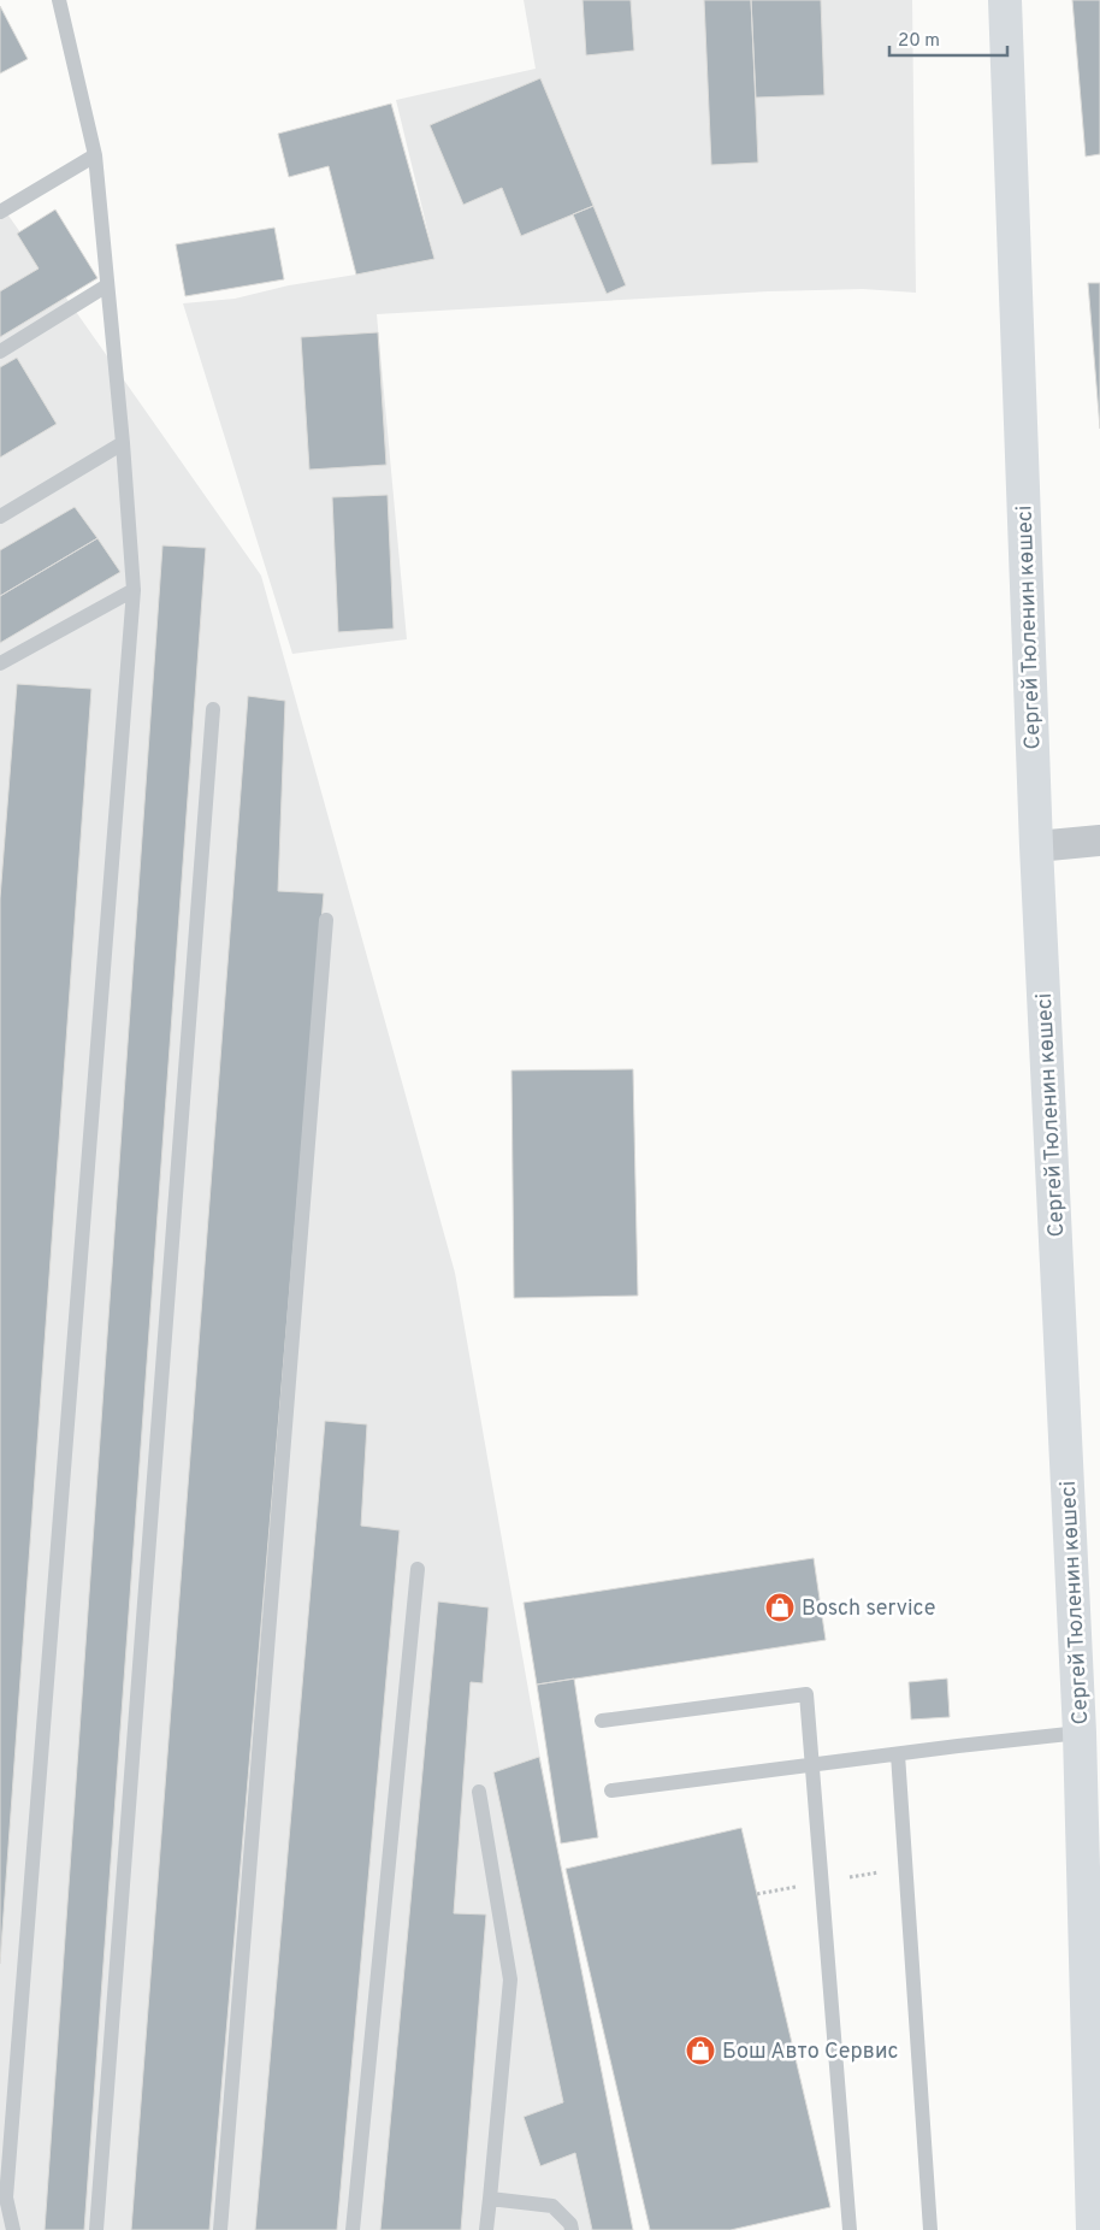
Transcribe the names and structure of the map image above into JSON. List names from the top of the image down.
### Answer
{
  "streets": {
    "main road": ["Сергей Тюленин көшесі"]
  },
  "places": {
    "shop": ["Bosch service", "Бош Авто Сервис"]
  },
  "scale_bar": "20 m"
}
